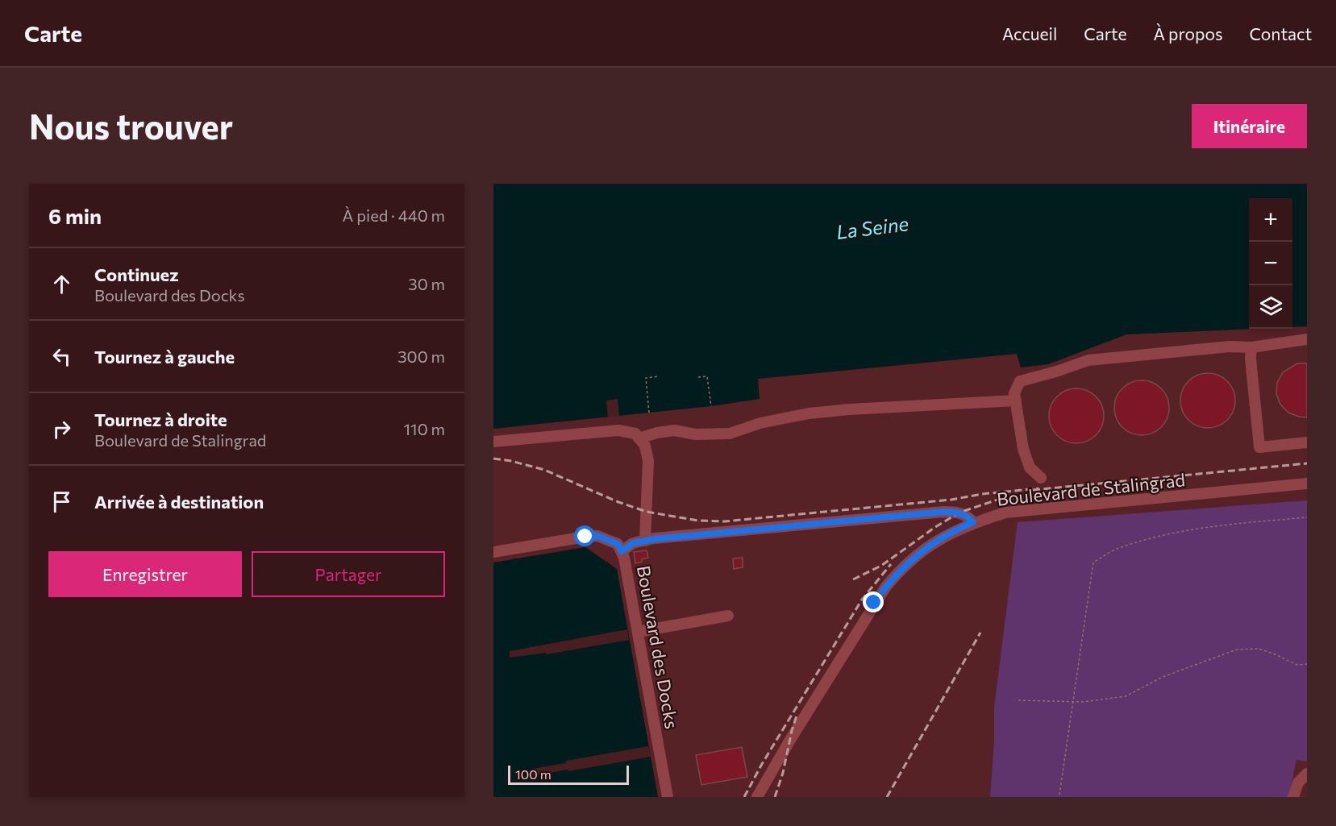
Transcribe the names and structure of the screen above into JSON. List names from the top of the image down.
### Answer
{
  "streets": {
    "street": ["Boulevard de Stalingrad", "Boulevard des Docks"]
  },
  "water": ["La Seine"],
  "scale_bar": "100 m",
  "page": {
    "header": "Carte",
    "nav": [
      "Accueil",
      "Carte",
      "À propos",
      "Contact"
    ],
    "buttons": [
      "Itinéraire",
      ["Enregistrer", "Partager"]
    ],
    "title": "Nous trouver",
    "heading": ["6 min", "À pied · 440 m"],
    "map_buttons": ["+", "−"],
    "list": [
      ["Continuez", "Boulevard des Docks", "30 m"],
      ["Tournez à gauche", "300 m"],
      ["Tournez à droite", "Boulevard de Stalingrad", "110 m"],
      "Arrivée à destination"
    ],
    "scale": "100 m"
  }
}
